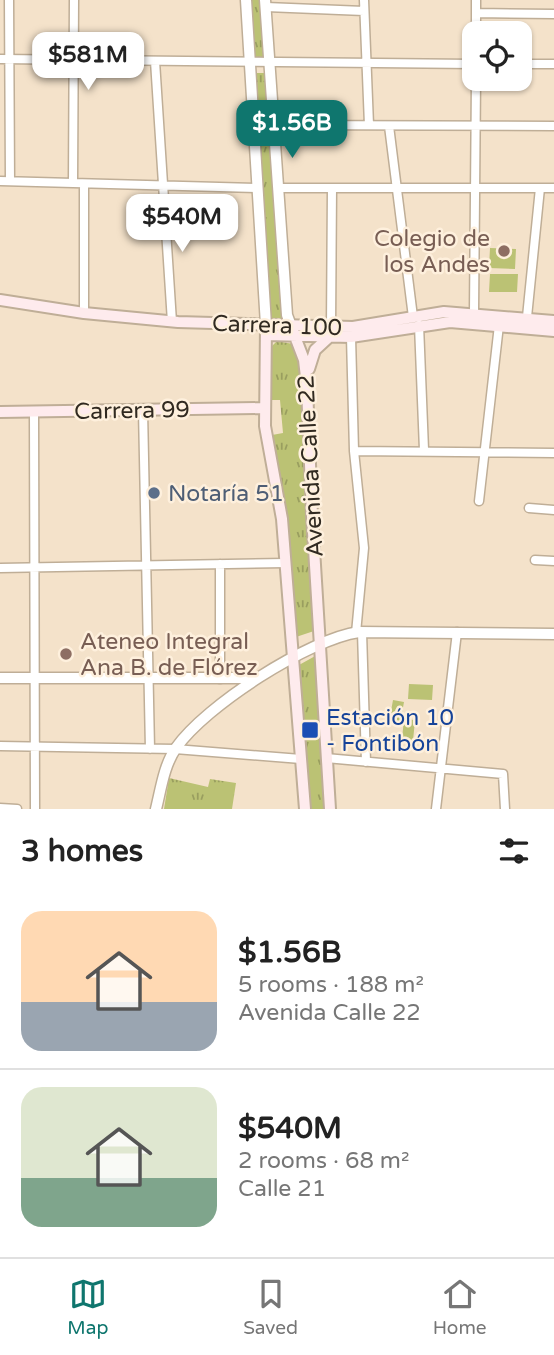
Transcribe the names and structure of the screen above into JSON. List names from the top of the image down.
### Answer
{
  "streets": {
    "main road": ["Carrera 100", "Carrera 99", "Avenida Calle 22"]
  },
  "crossings": [
    ["Carrera 100", "Avenida Calle 22"],
    ["Carrera 99", "Avenida Calle 22"]
  ],
  "places": {
    "other": ["Colegio de los Andes", "Notaría 51", "Ateneo Integral Ana B. de Flórez"],
    "transit": ["Estación 10 - Fontibón"]
  },
  "page": {
    "price": ["$581M", "$1.56B", "$540M"],
    "heading": "3 homes",
    "list": [
      {
        "name": "$1.56B",
        "note": "5 rooms · 188 m² · Avenida Calle 22"
      },
      {
        "name": "$540M",
        "note": "2 rooms · 68 m² · Calle 21"
      }
    ],
    "tabs": ["Map", "Saved", "Home"]
  }
}
